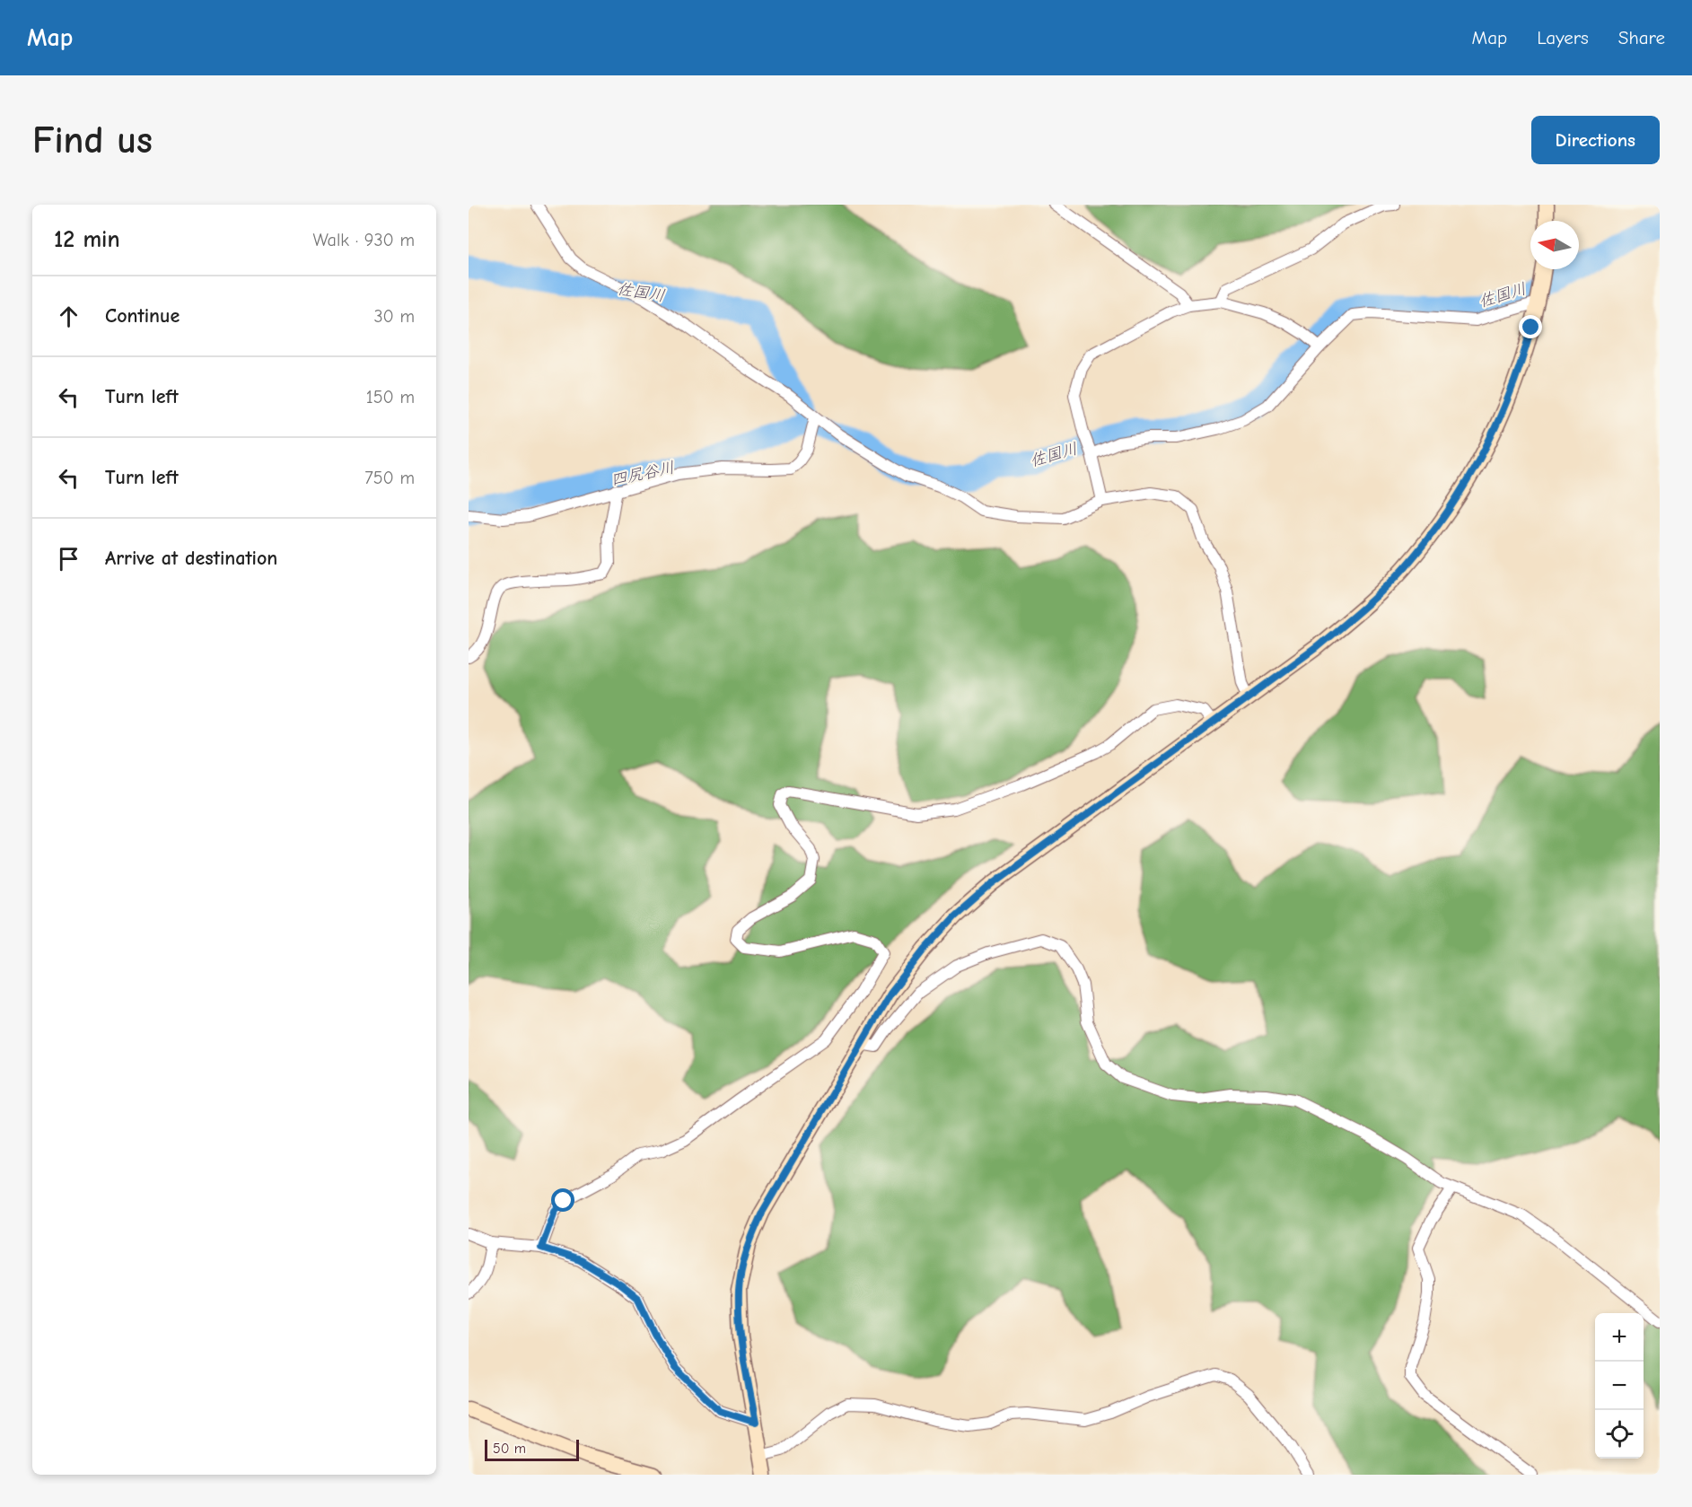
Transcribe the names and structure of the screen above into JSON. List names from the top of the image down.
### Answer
{
  "water": ["佐国川", "四尻谷川"],
  "scale_bar": "50 m",
  "north": "left",
  "page": {
    "header": "Map",
    "nav": ["Map", "Layers", "Share"],
    "buttons": "Directions",
    "title": "Find us",
    "heading": ["12 min", "Walk · 930 m"],
    "list": [
      ["Continue", "30 m"],
      ["Turn left", "150 m"],
      ["Turn left", "750 m"],
      "Arrive at destination"
    ],
    "map_buttons": ["+", "−"],
    "scale": "50 m"
  }
}
